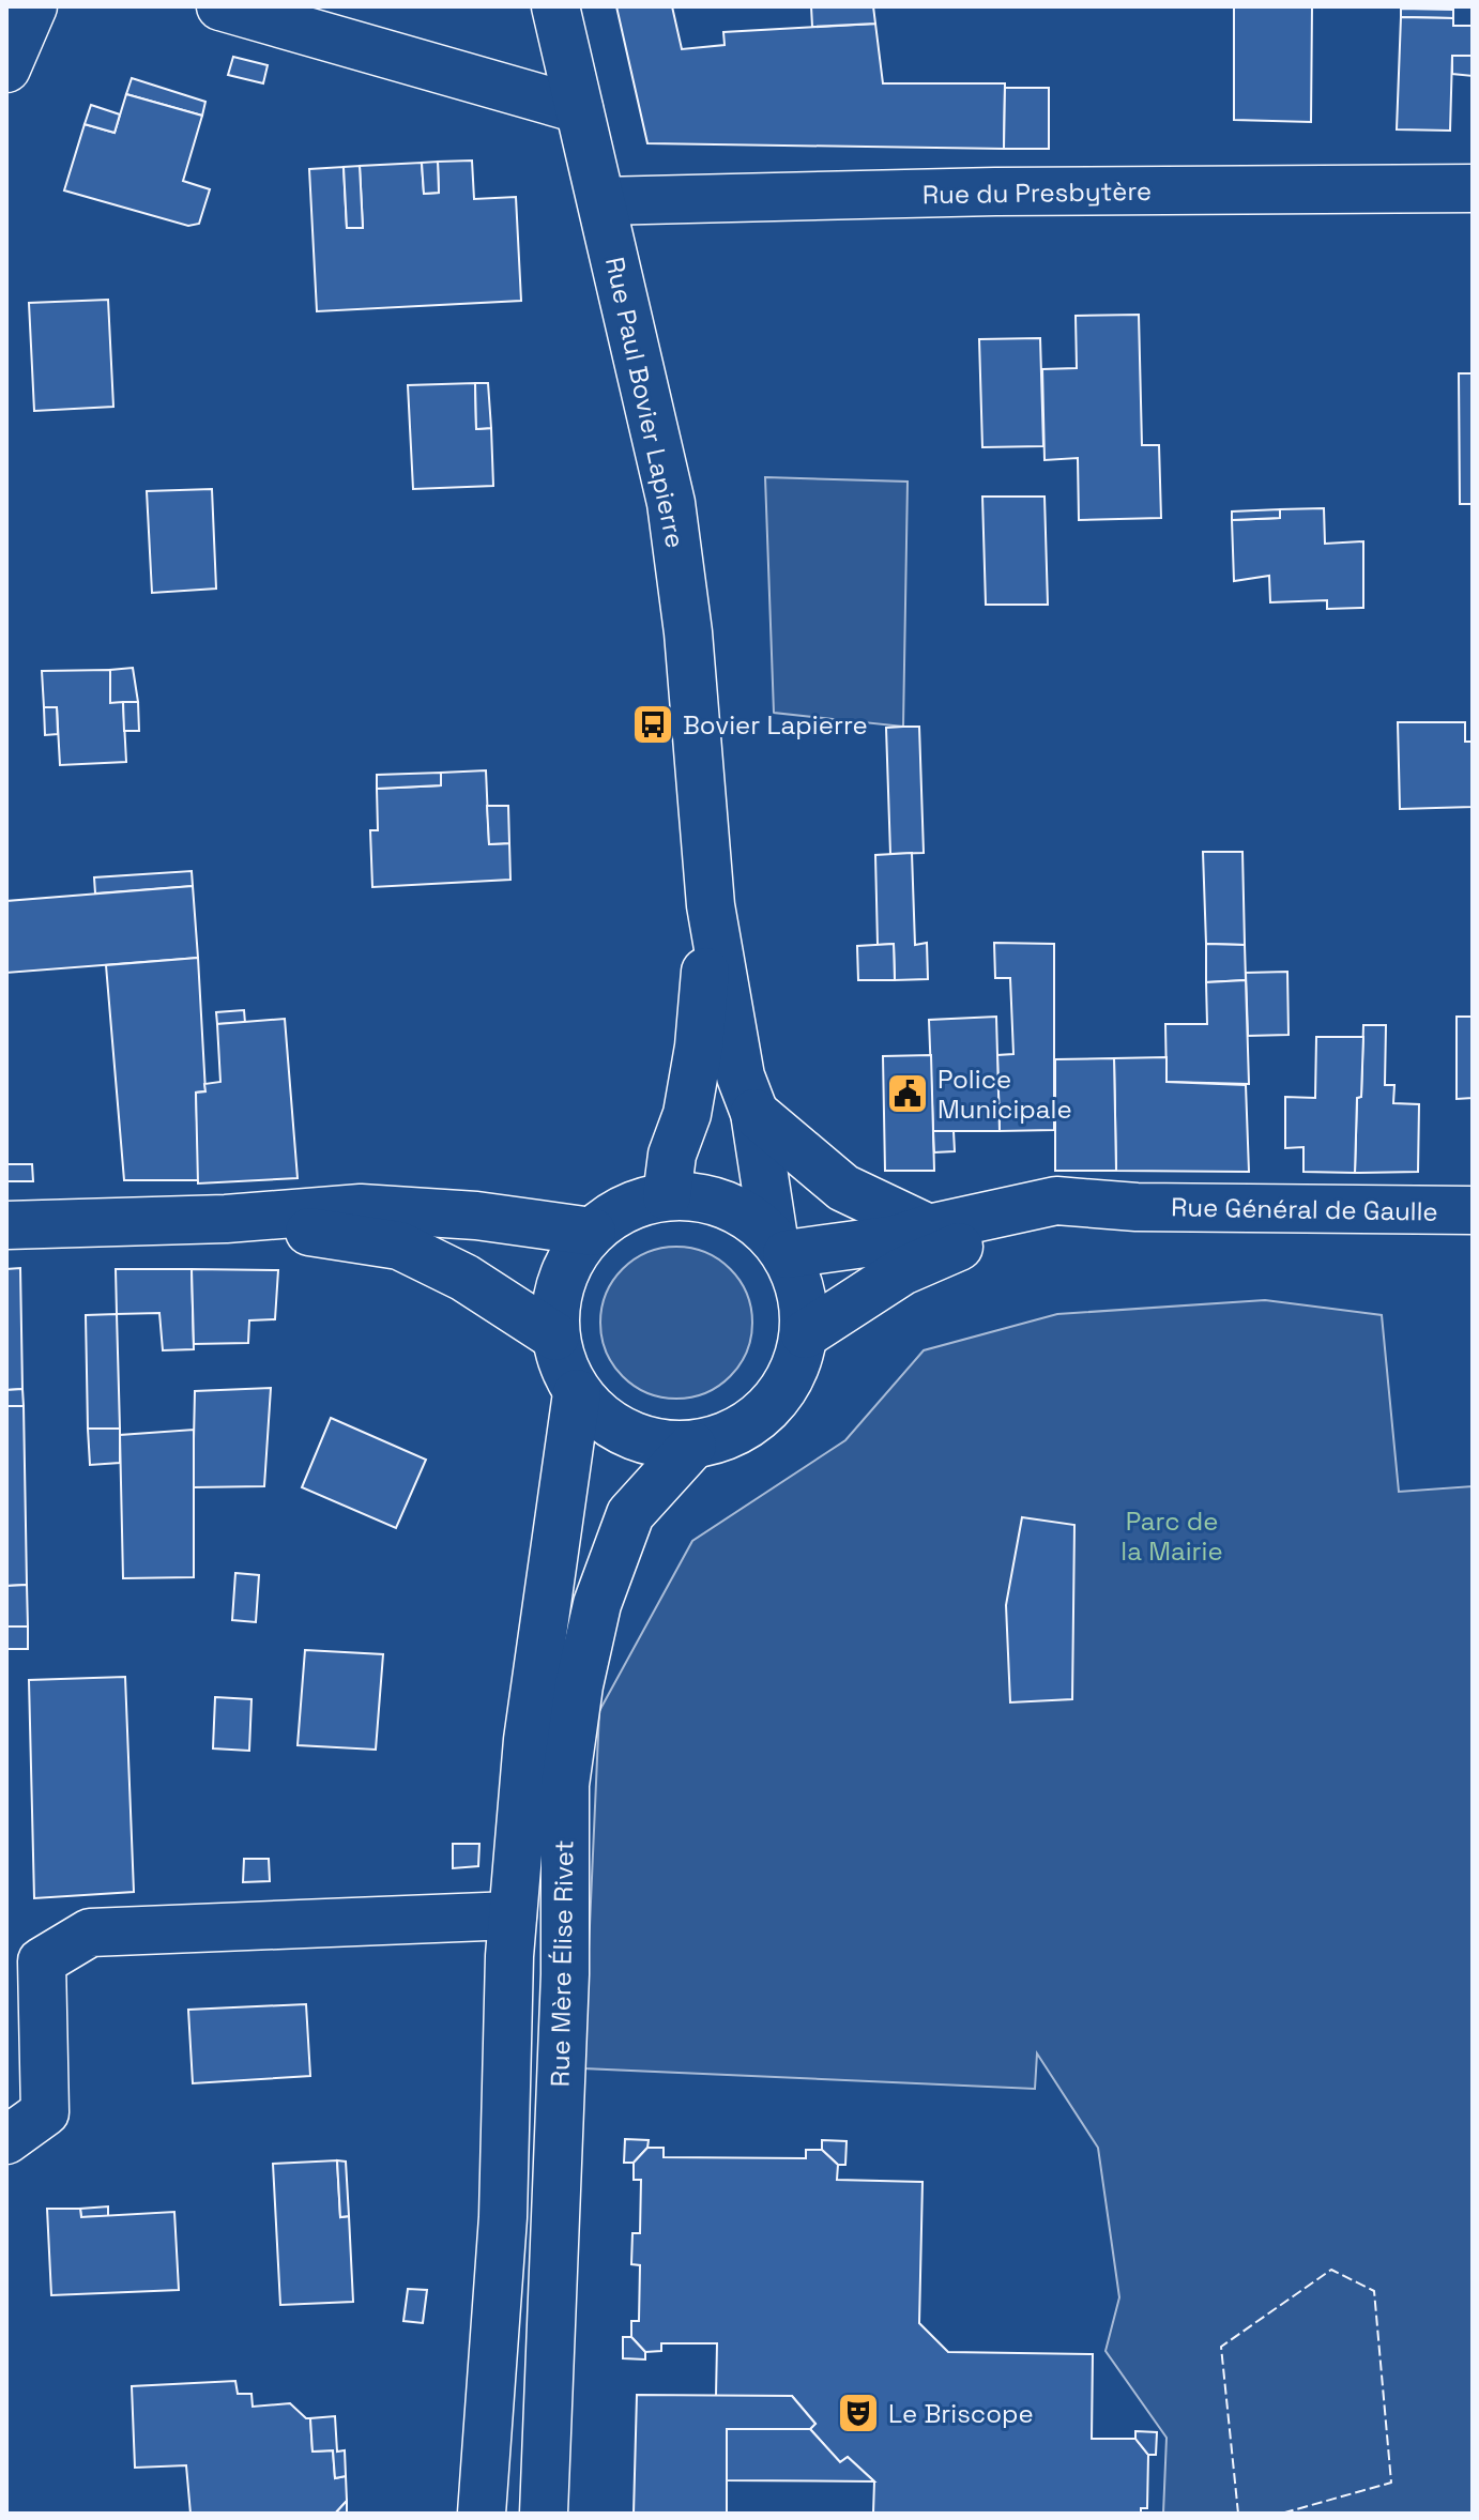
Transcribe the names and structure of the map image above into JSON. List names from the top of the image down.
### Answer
{
  "streets": {
    "street": [
      "Rue du Presbytère",
      "Rue Paul Bovier Lapierre",
      "Rue Général de Gaulle",
      "Rue Mère Élise Rivet"
    ]
  },
  "crossings": [
    ["Rue du Presbytère", "Rue Paul Bovier Lapierre"],
    ["Rue Général de Gaulle", "Rue Mère Élise Rivet"]
  ],
  "parks": ["Parc de la Mairie"],
  "places": {
    "bus stop": ["Bovier Lapierre"],
    "public building": ["Police Municipale"],
    "theatre": ["Le Briscope"]
  }
}
